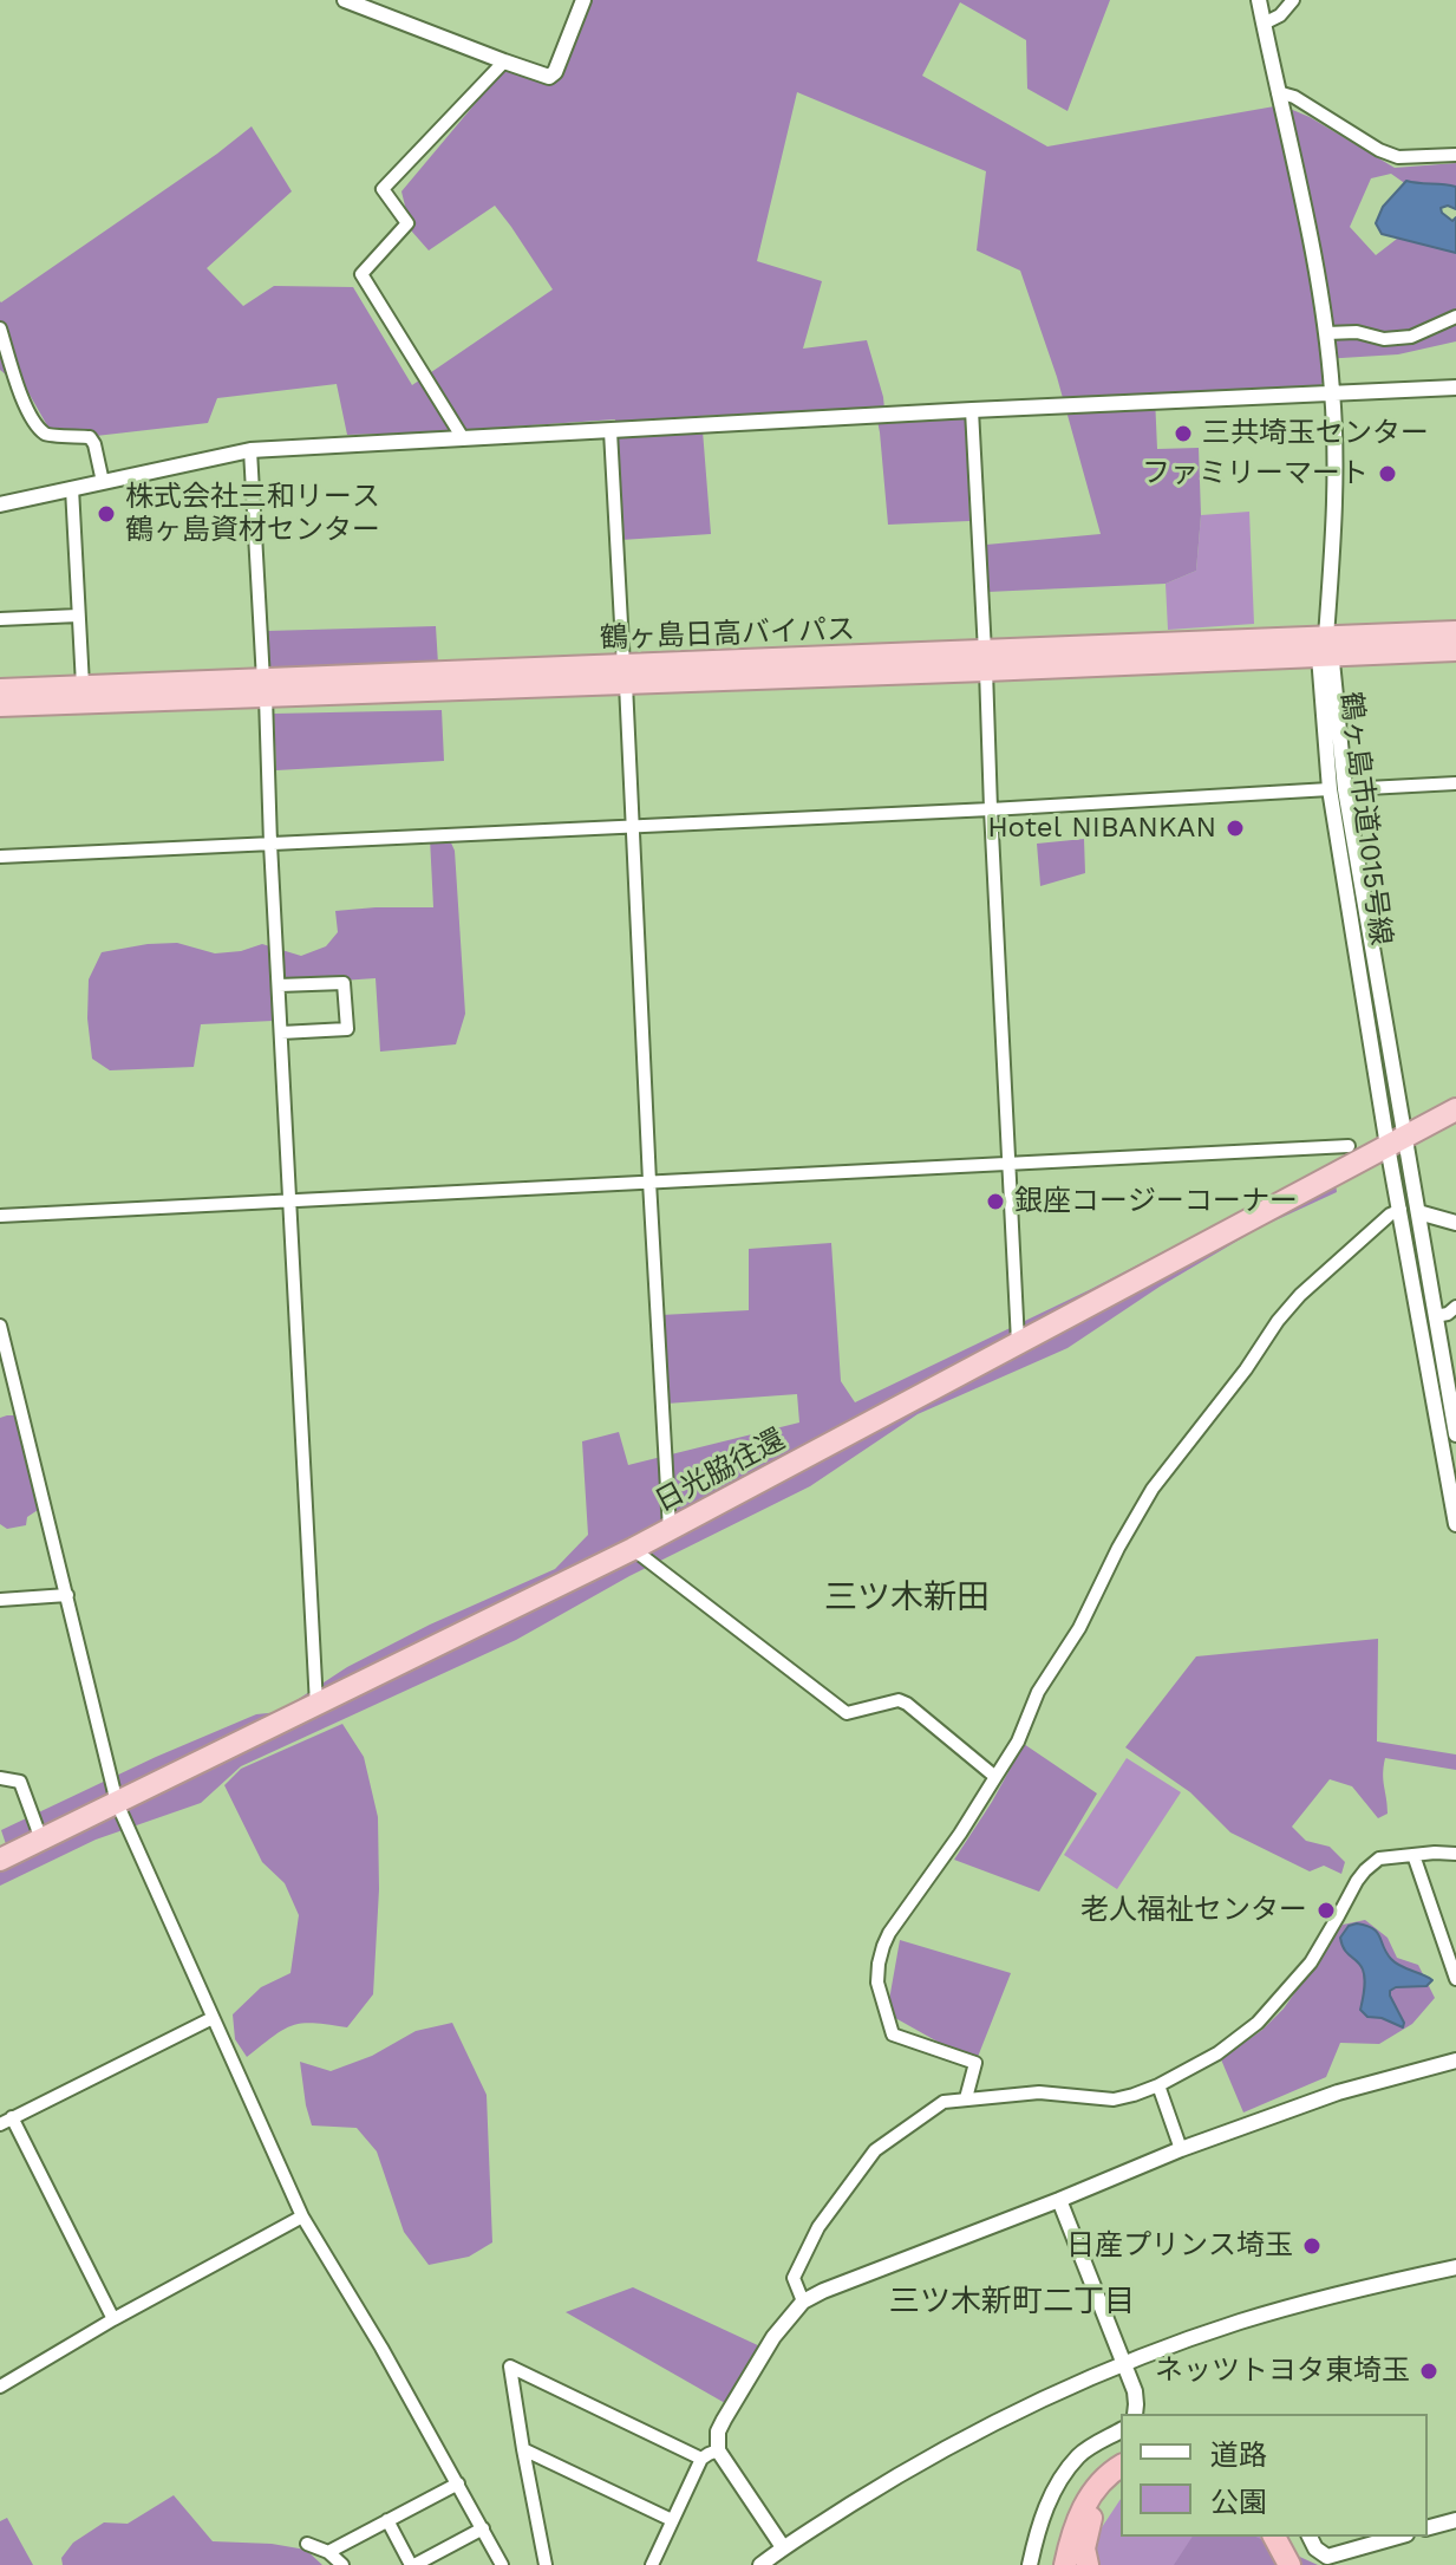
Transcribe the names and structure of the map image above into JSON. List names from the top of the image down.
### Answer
{
  "streets": {
    "highway": ["鶴ヶ島日高バイパス", "日光脇往還"],
    "street": ["鶴ヶ島市道1015号線"]
  },
  "crossings": [
    ["鶴ヶ島日高バイパス", "鶴ヶ島市道1015号線"],
    ["鶴ヶ島市道1015号線", "日光脇往還"]
  ],
  "districts": ["三ツ木新田", "三ツ木新町二丁目"],
  "places": [
    "三共埼玉センター",
    "ファミリーマート",
    "株式会社三和リース 鶴ヶ島資材センター",
    "Hotel NIBANKAN",
    "銀座コージーコーナー",
    "老人福祉センター",
    "日産プリンス埼玉",
    "ネッツトヨタ東埼玉"
  ],
  "legend": ["道路", "公園"]
}
